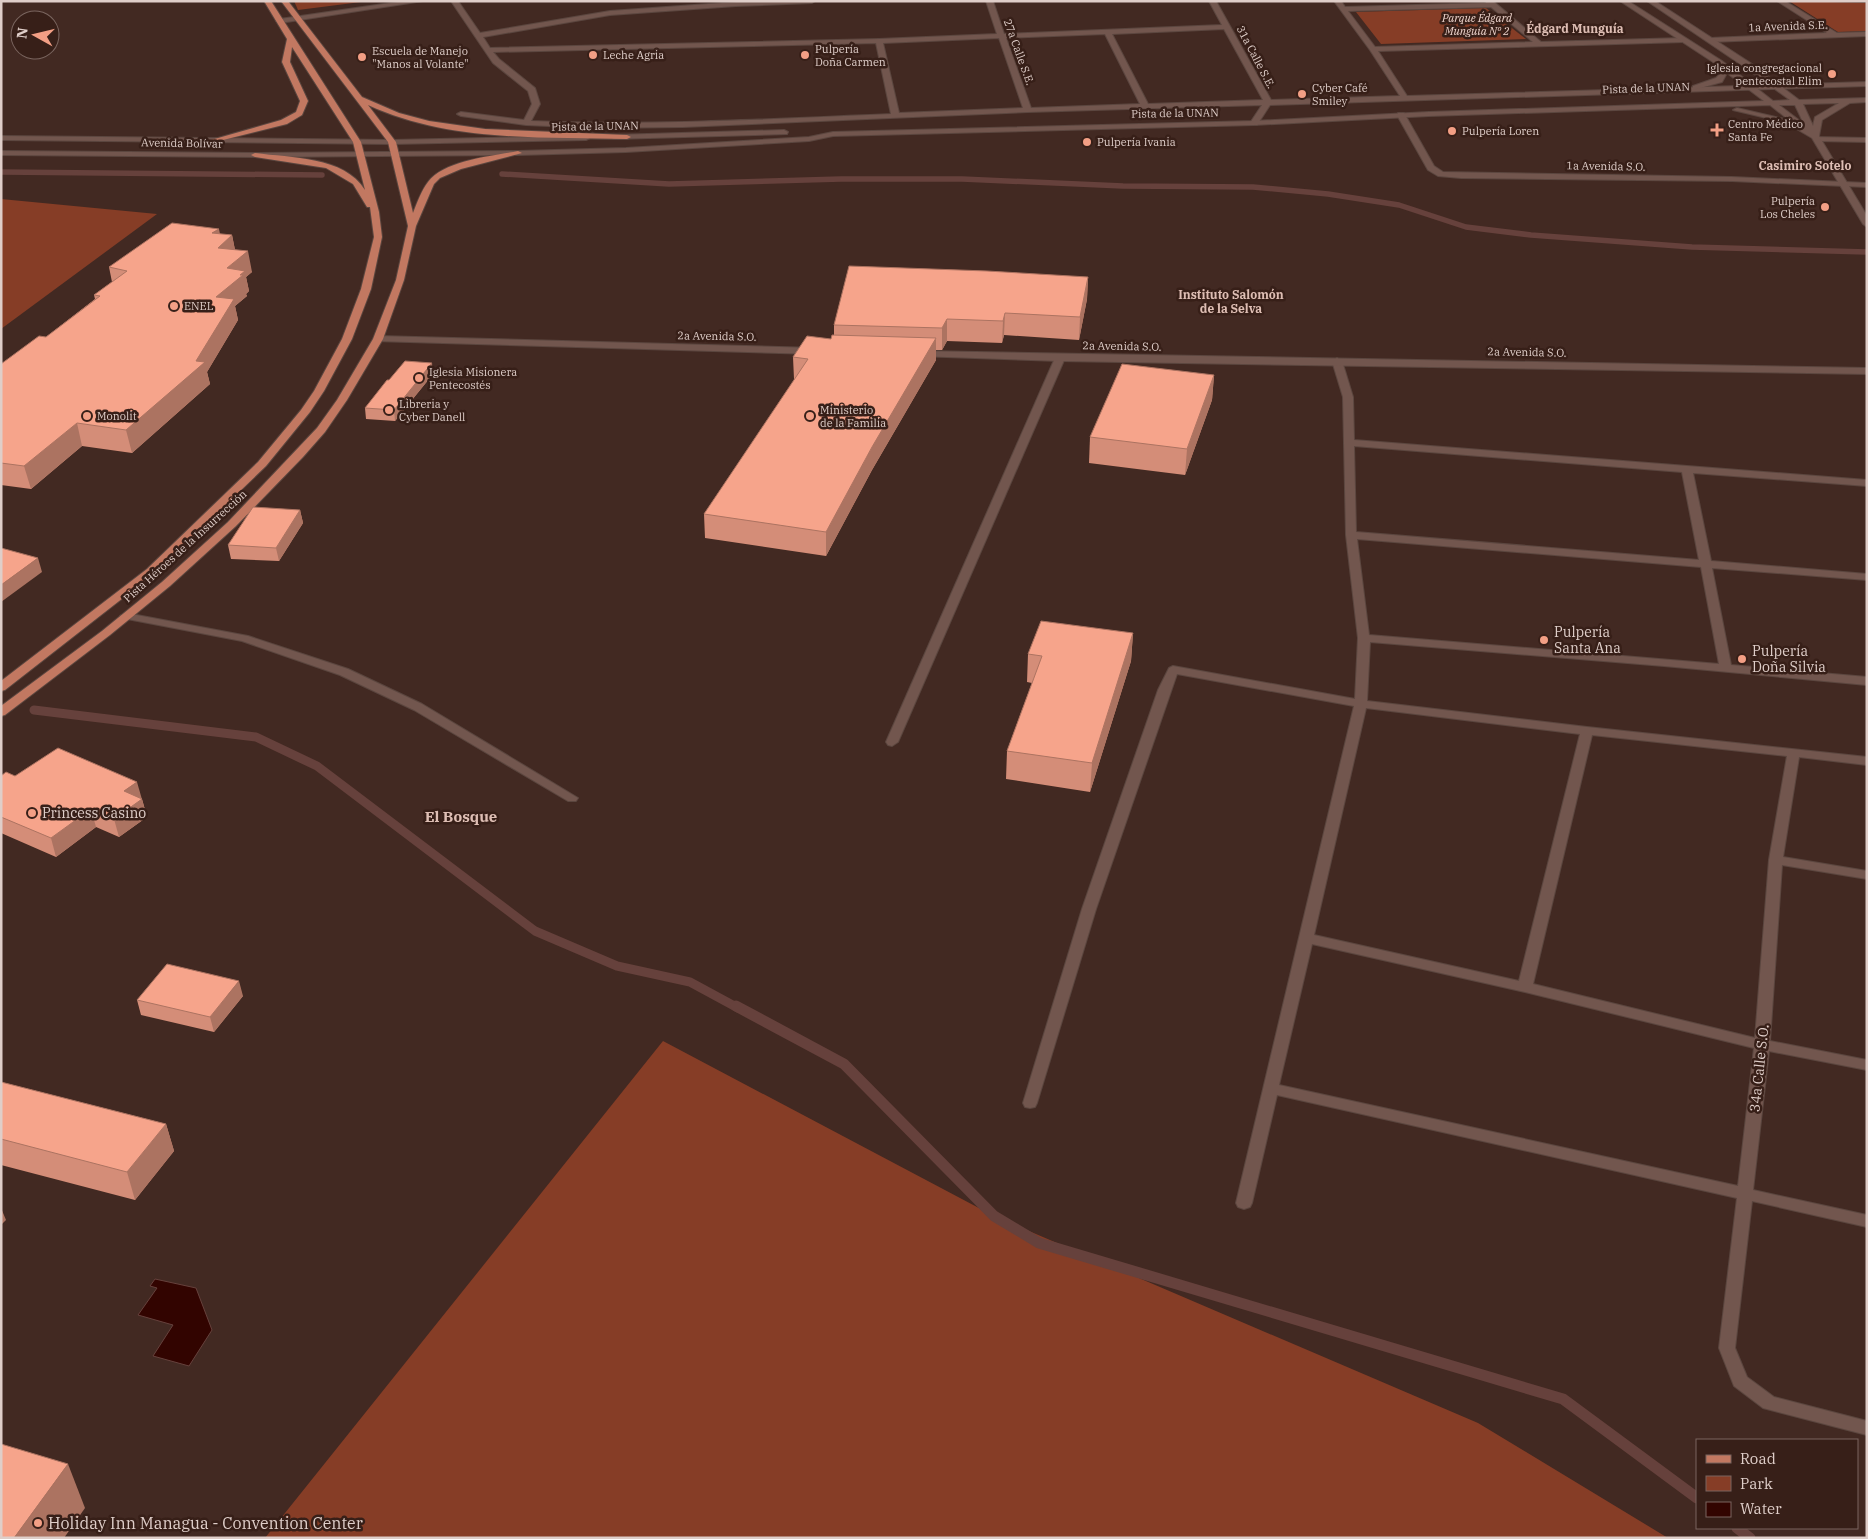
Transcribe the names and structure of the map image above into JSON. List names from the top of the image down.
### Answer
{
  "streets": {
    "main road": ["Pista Héroes de la Insurrección"],
    "street": [
      "1a Avenida S.E.",
      "27a Calle S.E.",
      "31a Calle S.E.",
      "Pista de la UNAN",
      "Avenida Bolívar",
      "1a Avenida S.O.",
      "2a Avenida S.O.",
      "34a Calle S.O."
    ]
  },
  "crossings": [
    ["31a Calle S.E.", "Pista de la UNAN"],
    ["Pista de la UNAN", "Avenida Bolívar"],
    ["Pista de la UNAN", "1a Avenida S.O."],
    ["Pista de la UNAN", "Pista Héroes de la Insurrección"],
    ["Avenida Bolívar", "Pista Héroes de la Insurrección"],
    ["2a Avenida S.O.", "Pista Héroes de la Insurrección"]
  ],
  "districts": [
    "Édgard Munguía",
    "Casimiro Sotelo",
    "Instituto Salomón de la Selva",
    "El Bosque"
  ],
  "parks": ["Parque Édgard Munguía Nº 2"],
  "places": {
    "other": [
      "Leche Agria",
      "Pulpería Doña Carmen",
      "Escuela de Manejo \"Manos al Volante\"",
      "Iglesia congregacional pentecostal Elim",
      "Cyber Café Smiley",
      "Pulpería Loren",
      "Pulpería Ivania",
      "Pulpería Los Cheles",
      "ENEL",
      "Iglesia Misionera Pentecostés",
      "Libreria y Cyber Danell",
      "Monolit",
      "Ministerio de la Familia",
      "Pulpería Santa Ana",
      "Pulpería Doña Silvia",
      "Princess Casino",
      "Holiday Inn Managua - Convention Center"
    ],
    "health": ["Centro Médico Santa Fe"]
  },
  "legend": ["Road", "Park", "Water"],
  "north": "left"
}
